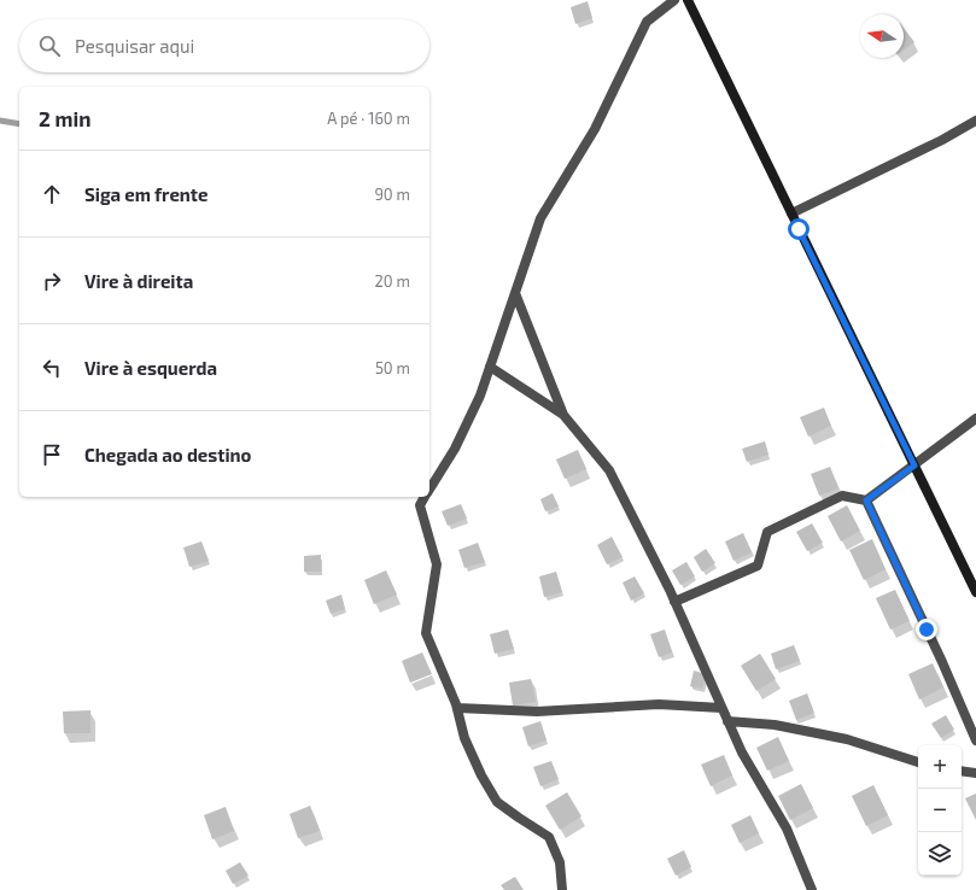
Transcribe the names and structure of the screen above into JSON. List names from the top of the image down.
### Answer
{
  "north": "left",
  "page": {
    "search": "Pesquisar aqui",
    "heading": ["2 min", "A pé · 160 m"],
    "list": [
      ["Siga em frente", "90 m"],
      ["Vire à direita", "20 m"],
      ["Vire à esquerda", "50 m"],
      "Chegada ao destino"
    ],
    "map_buttons": ["+", "−"]
  }
}
